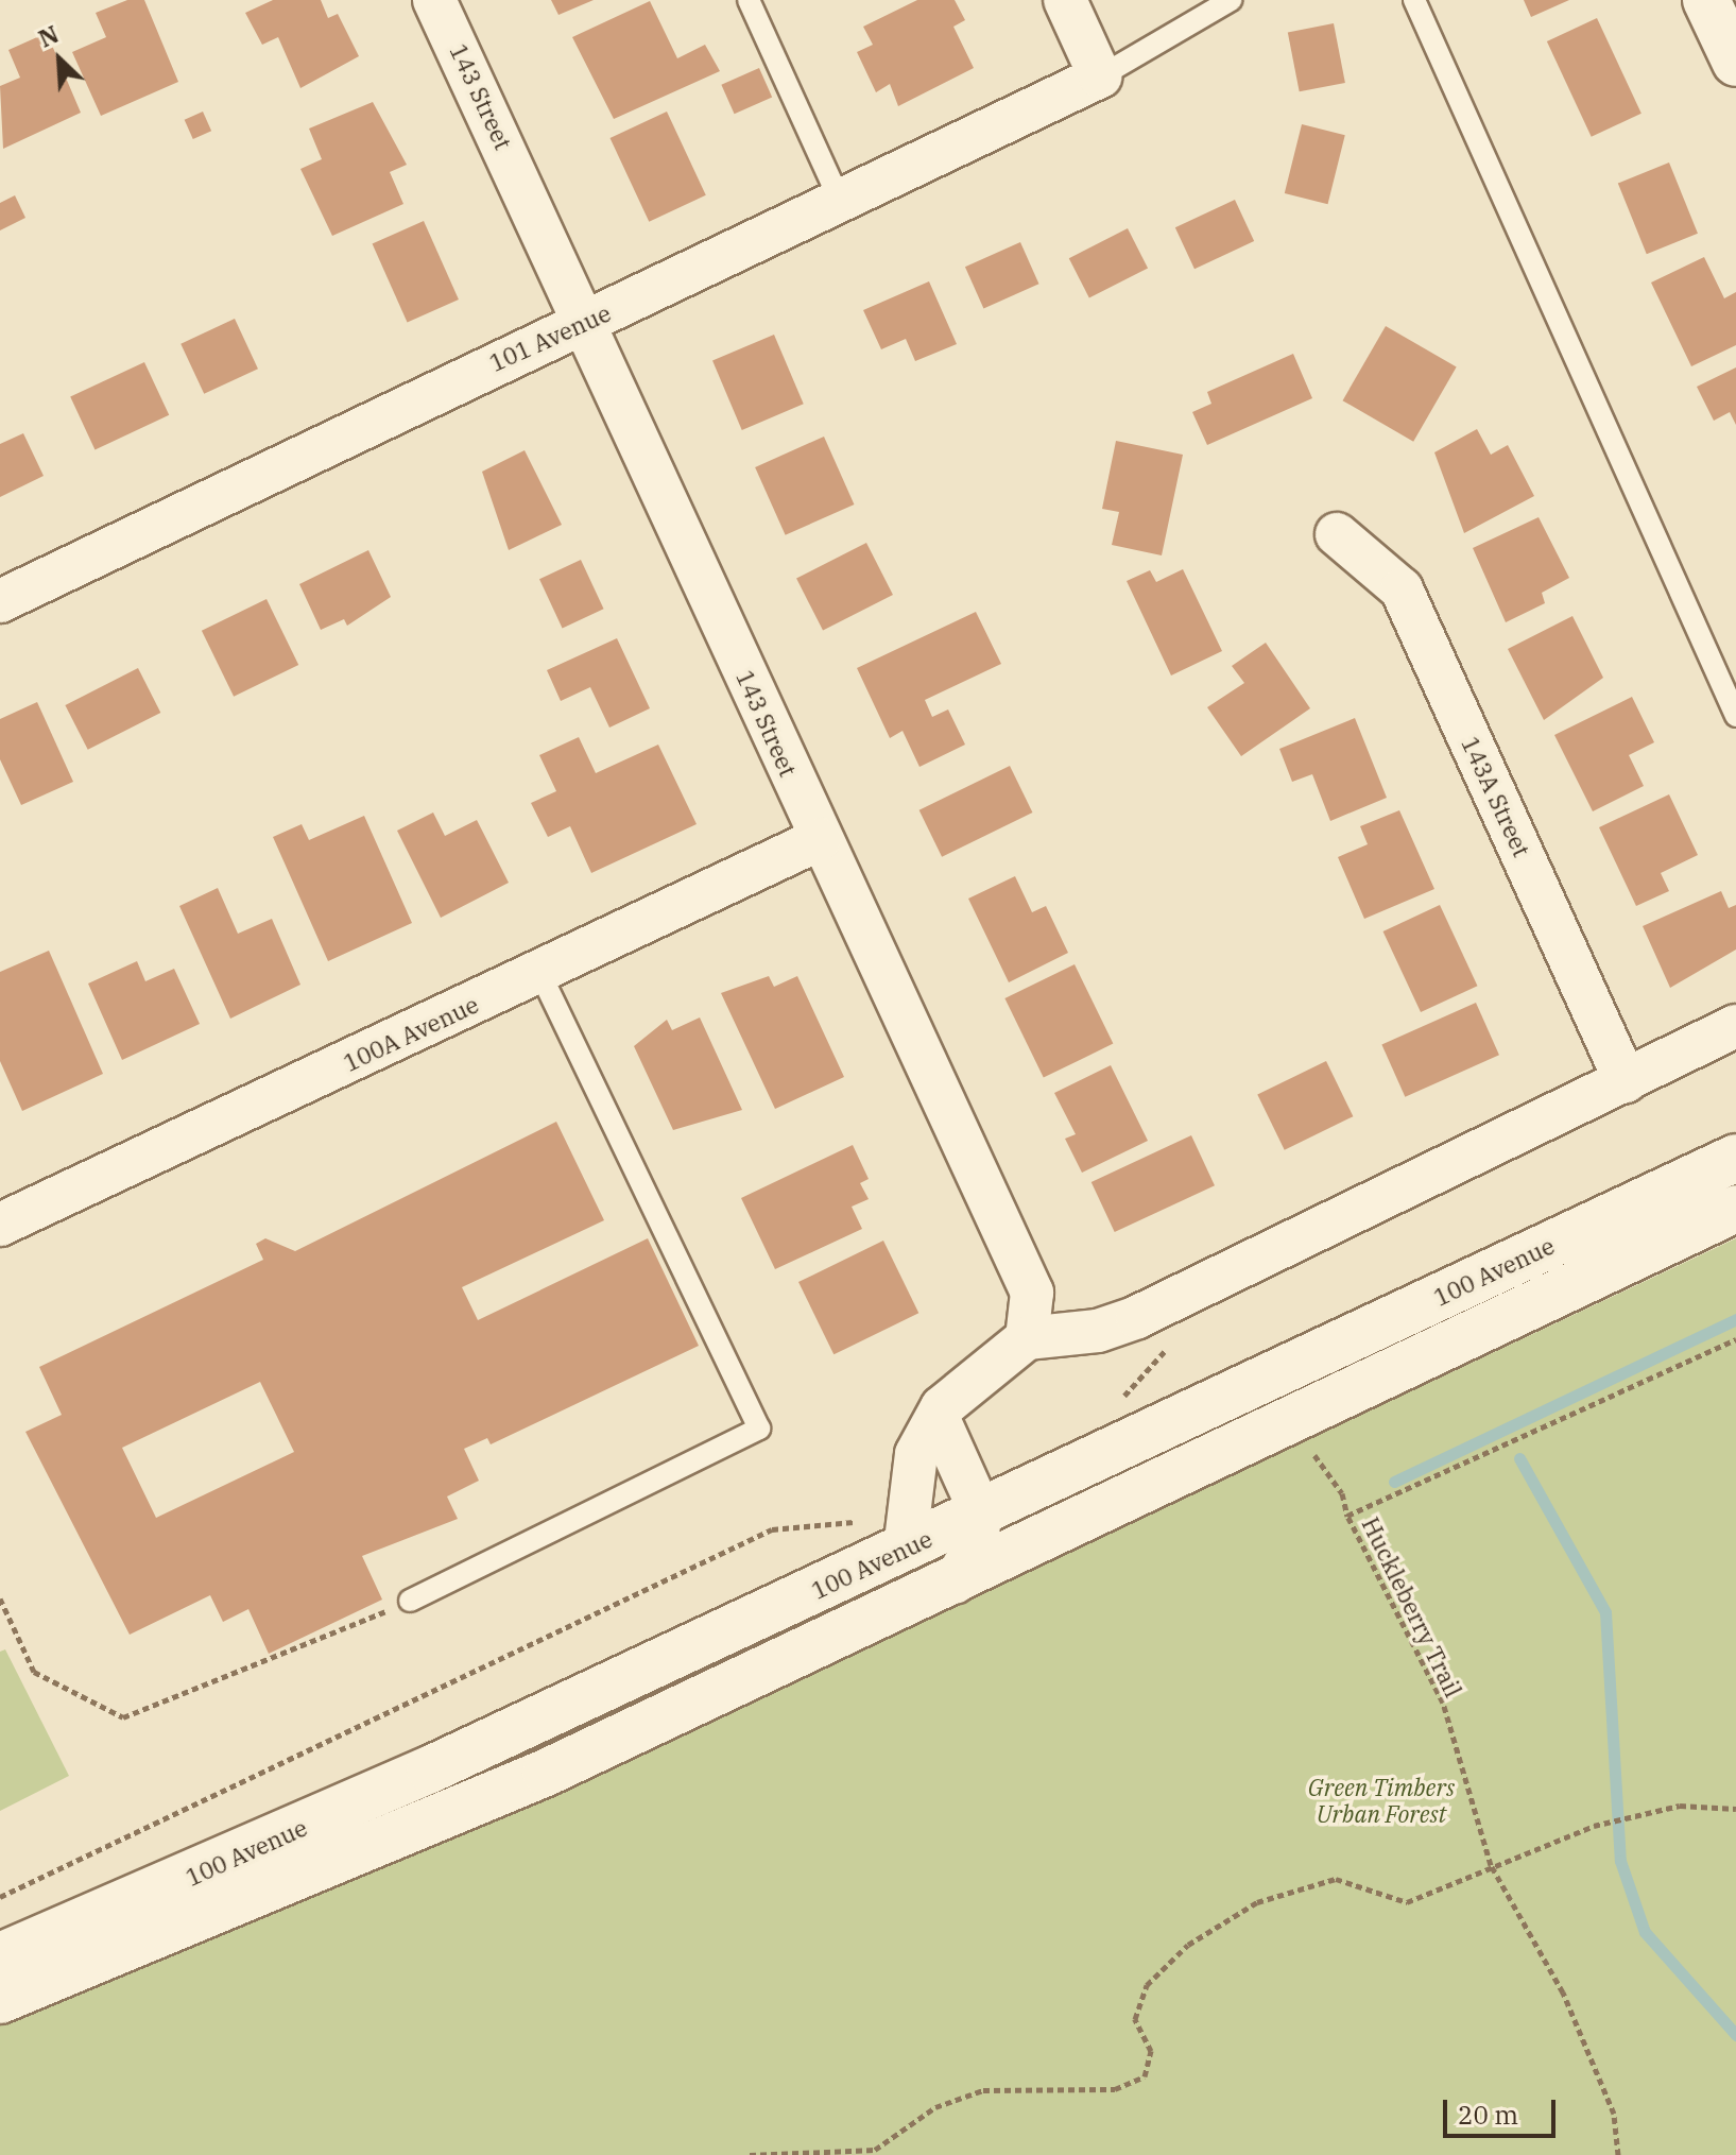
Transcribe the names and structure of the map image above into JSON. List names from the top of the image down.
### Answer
{
  "streets": {
    "main road": ["100 Avenue"],
    "street": [
      "143 Street",
      "101 Avenue",
      "143A Street",
      "100A Avenue"
    ],
    "path": ["Huckleberry Trail"]
  },
  "crossings": [
    ["143 Street", "101 Avenue"],
    ["143 Street", "100A Avenue"]
  ],
  "parks": ["Green Timbers Urban Forest"],
  "scale_bar": "20 m",
  "north": "top left"
}
